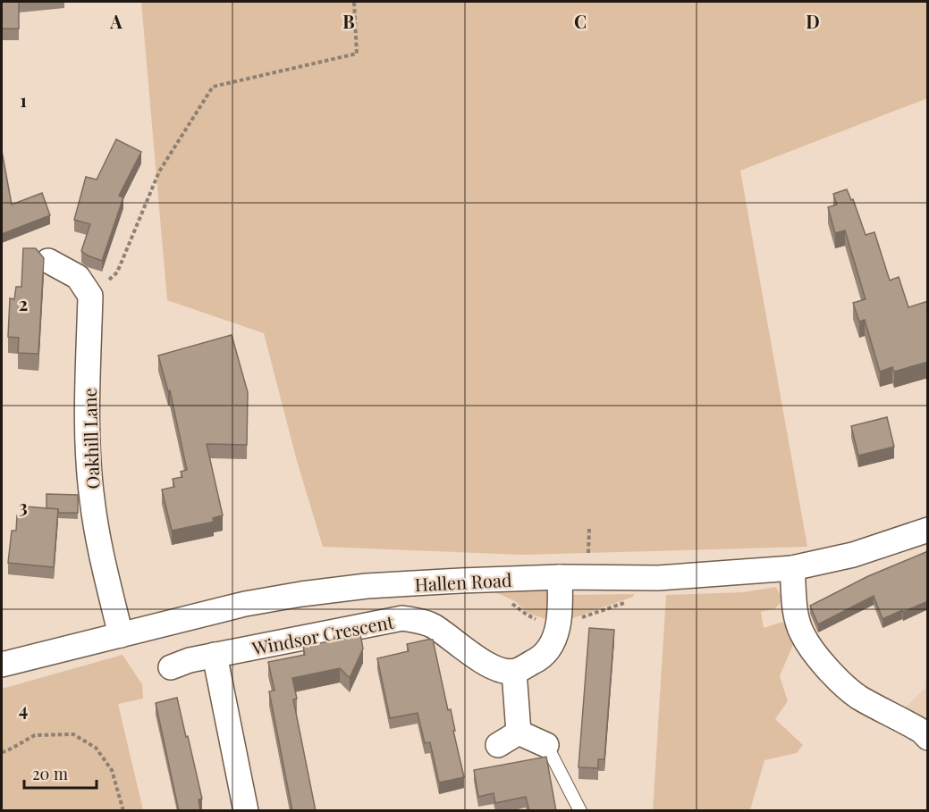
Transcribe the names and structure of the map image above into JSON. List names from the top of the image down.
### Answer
{
  "streets": {
    "street": ["Oakhill Lane", "Hallen Road", "Windsor Crescent"]
  },
  "crossings": [
    ["Oakhill Lane", "Hallen Road"]
  ],
  "scale_bar": "20 m",
  "grid": {
    "columns": [
      "A",
      "B",
      "C",
      "D"
    ],
    "rows": [
      "1",
      "2",
      "3",
      "4"
    ]
  }
}
